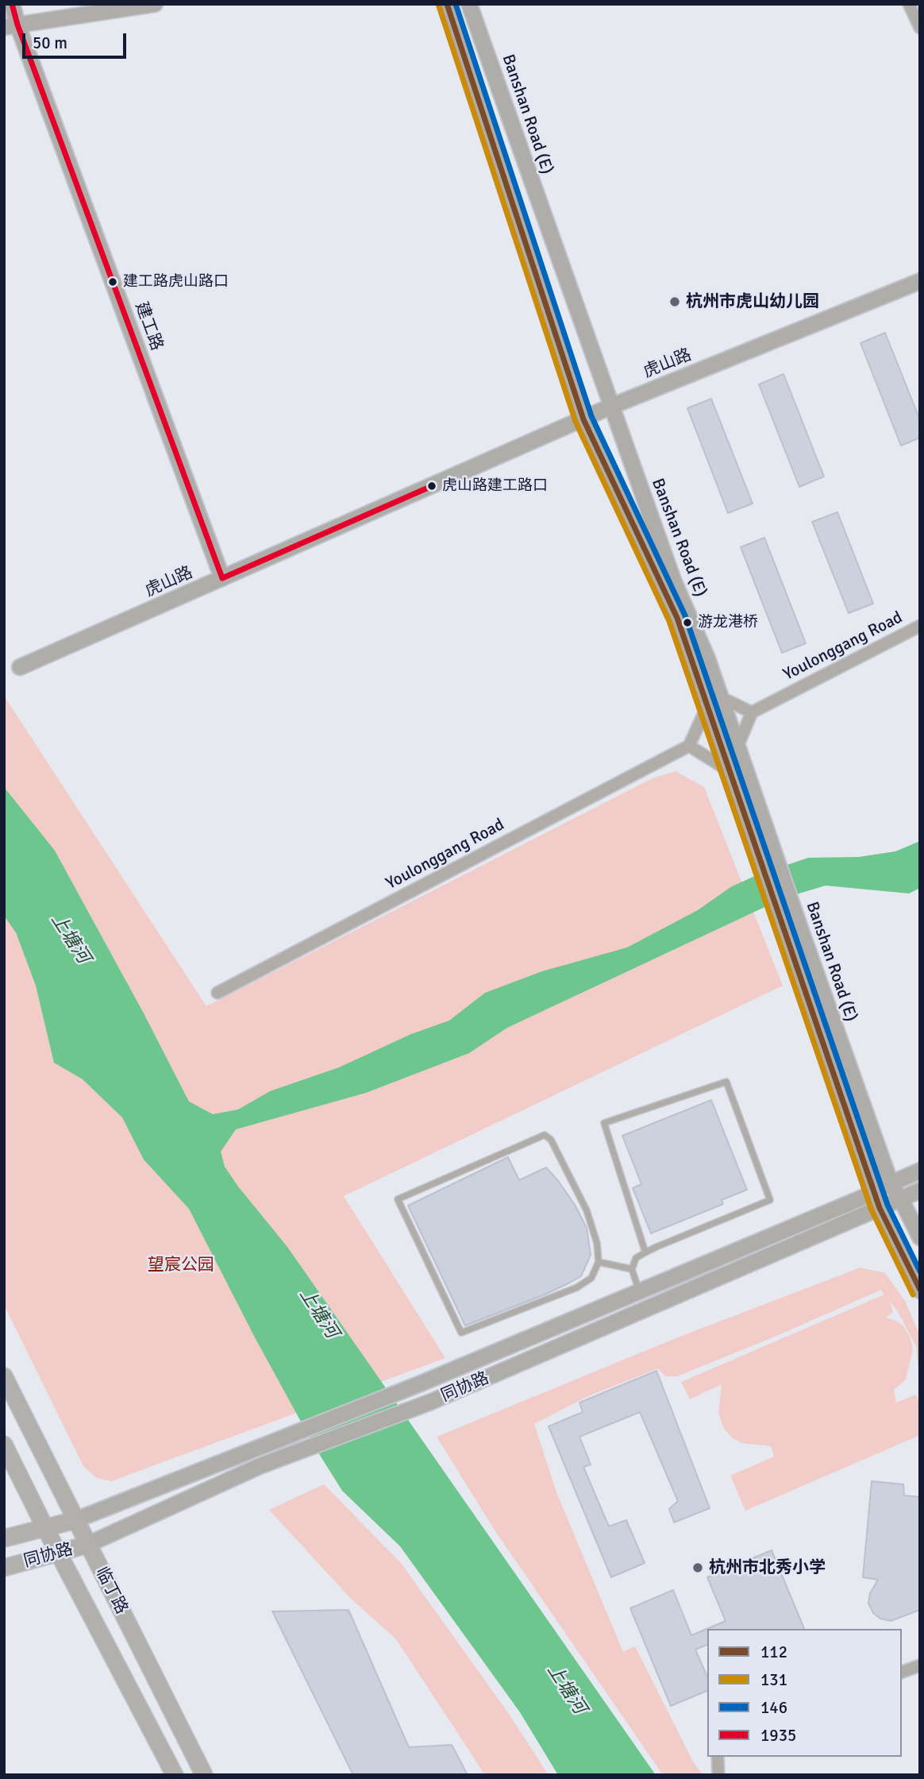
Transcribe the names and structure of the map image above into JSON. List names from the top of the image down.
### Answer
{
  "streets": {
    "main road": [
      "Banshan Road (E)",
      "建工路",
      "虎山路",
      "同协路",
      "临丁路"
    ],
    "street": ["Youlonggang Road"]
  },
  "crossings": [
    ["Banshan Road (E)", "虎山路"],
    ["Banshan Road (E)", "同协路"],
    ["建工路", "虎山路"],
    ["同协路", "临丁路"]
  ],
  "water": ["上塘河"],
  "parks": ["望宸公园"],
  "places": [
    "建工路虎山路口",
    "杭州市虎山幼儿园",
    "虎山路建工路口",
    "游龙港桥",
    "杭州市北秀小学"
  ],
  "lines": [
    "transit line 112",
    "transit line 146",
    "transit line 1935",
    "transit line 131"
  ],
  "legend": [
    "112",
    "131",
    "146",
    "1935"
  ],
  "scale_bar": "50 m"
}
